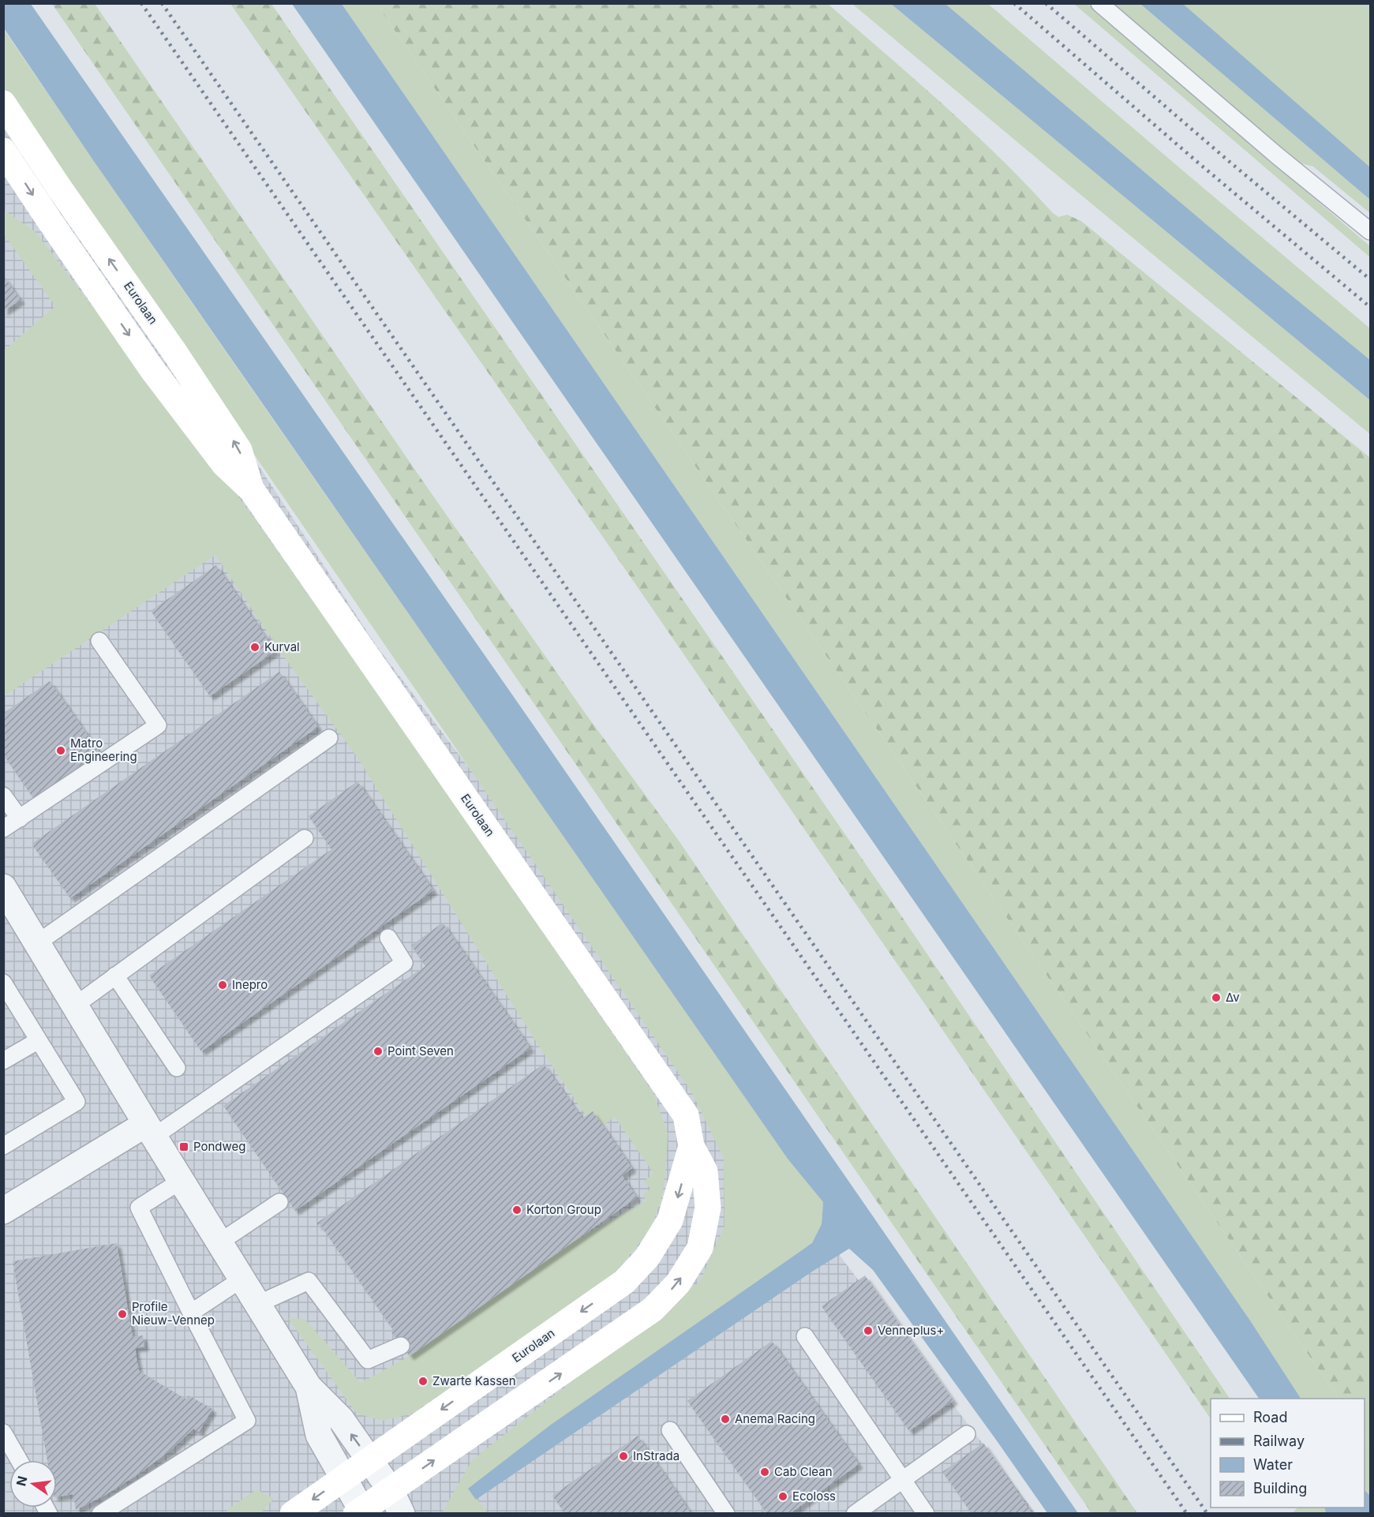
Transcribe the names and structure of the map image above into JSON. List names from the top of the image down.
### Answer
{
  "streets": {
    "main road": ["Eurolaan"]
  },
  "places": {
    "other": [
      "Kurval",
      "Matro Engineering",
      "Inepro",
      "∆v",
      "Point Seven",
      "Korton Group",
      "Profile Nieuw-Vennep",
      "Venneplus+",
      "Zwarte Kassen",
      "Anema Racing",
      "InStrada",
      "Cab Clean",
      "Ecoloss"
    ],
    "transit": ["Pondweg"]
  },
  "legend": [
    "Road",
    "Railway",
    "Water",
    "Building"
  ],
  "north": "left"
}
